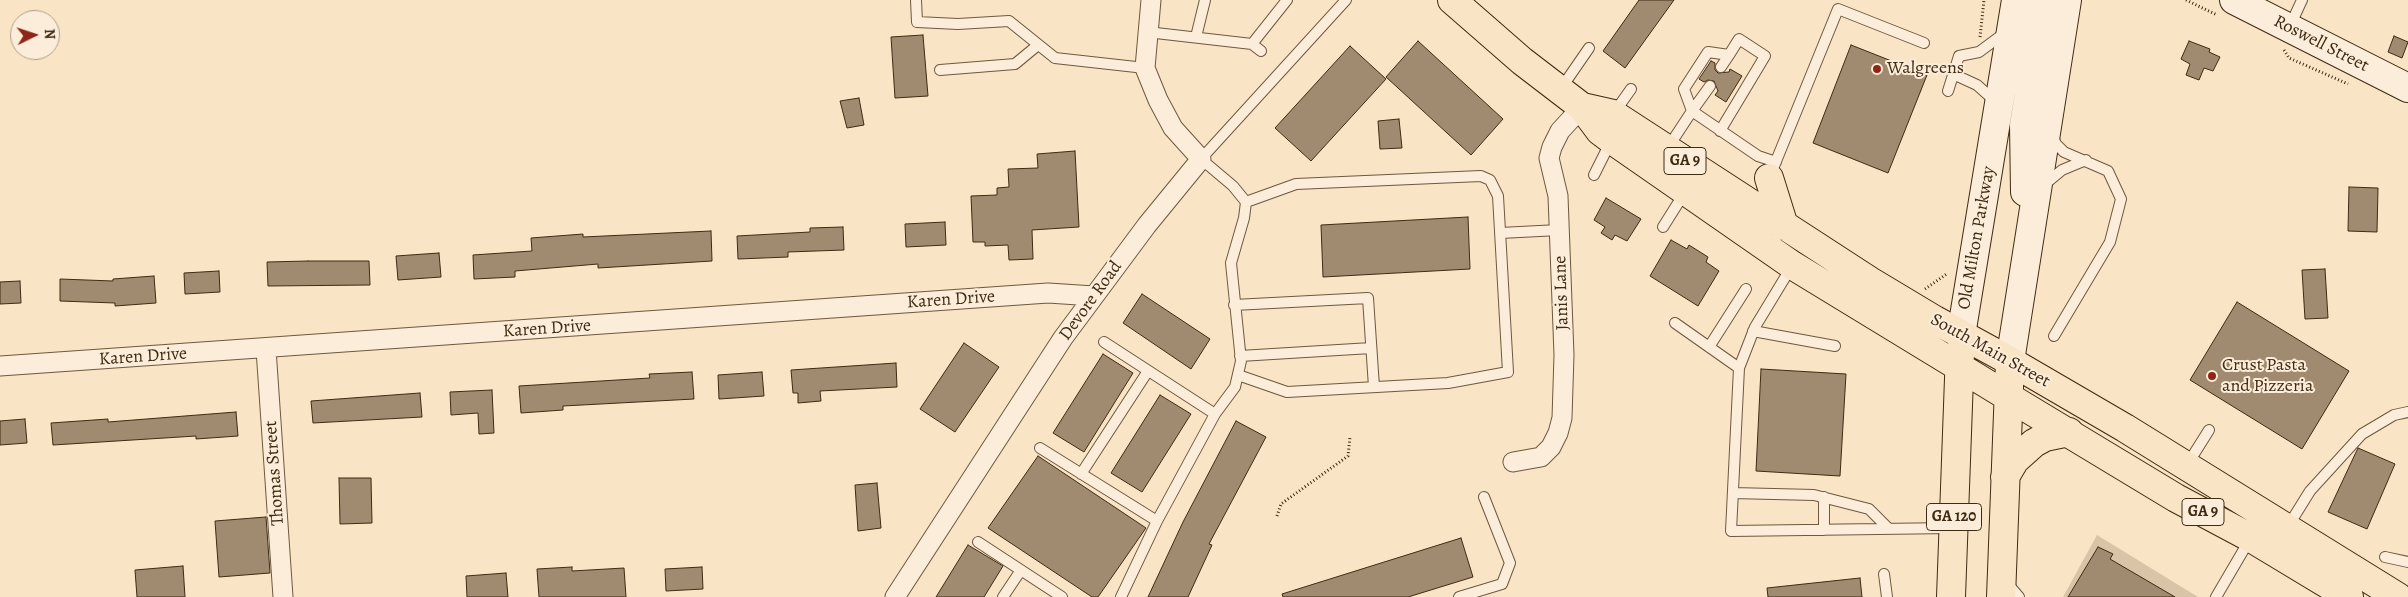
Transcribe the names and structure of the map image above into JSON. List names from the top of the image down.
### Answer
{
  "streets": {
    "main road": [
      "Roswell Street",
      "GA 9",
      "Old Milton Parkway",
      "South Main Street",
      "GA 120"
    ],
    "street": [
      "Janis Lane",
      "Karen Drive",
      "Devore Road",
      "Thomas Street"
    ]
  },
  "crossings": [
    ["Old Milton Parkway", "South Main Street"],
    ["Janis Lane", "South Main Street"],
    ["Karen Drive", "Devore Road"],
    ["Karen Drive", "Thomas Street"],
    ["South Main Street", "GA 120"]
  ],
  "places": ["Walgreens", "Crust Pasta and Pizzeria"],
  "north": "right"
}
